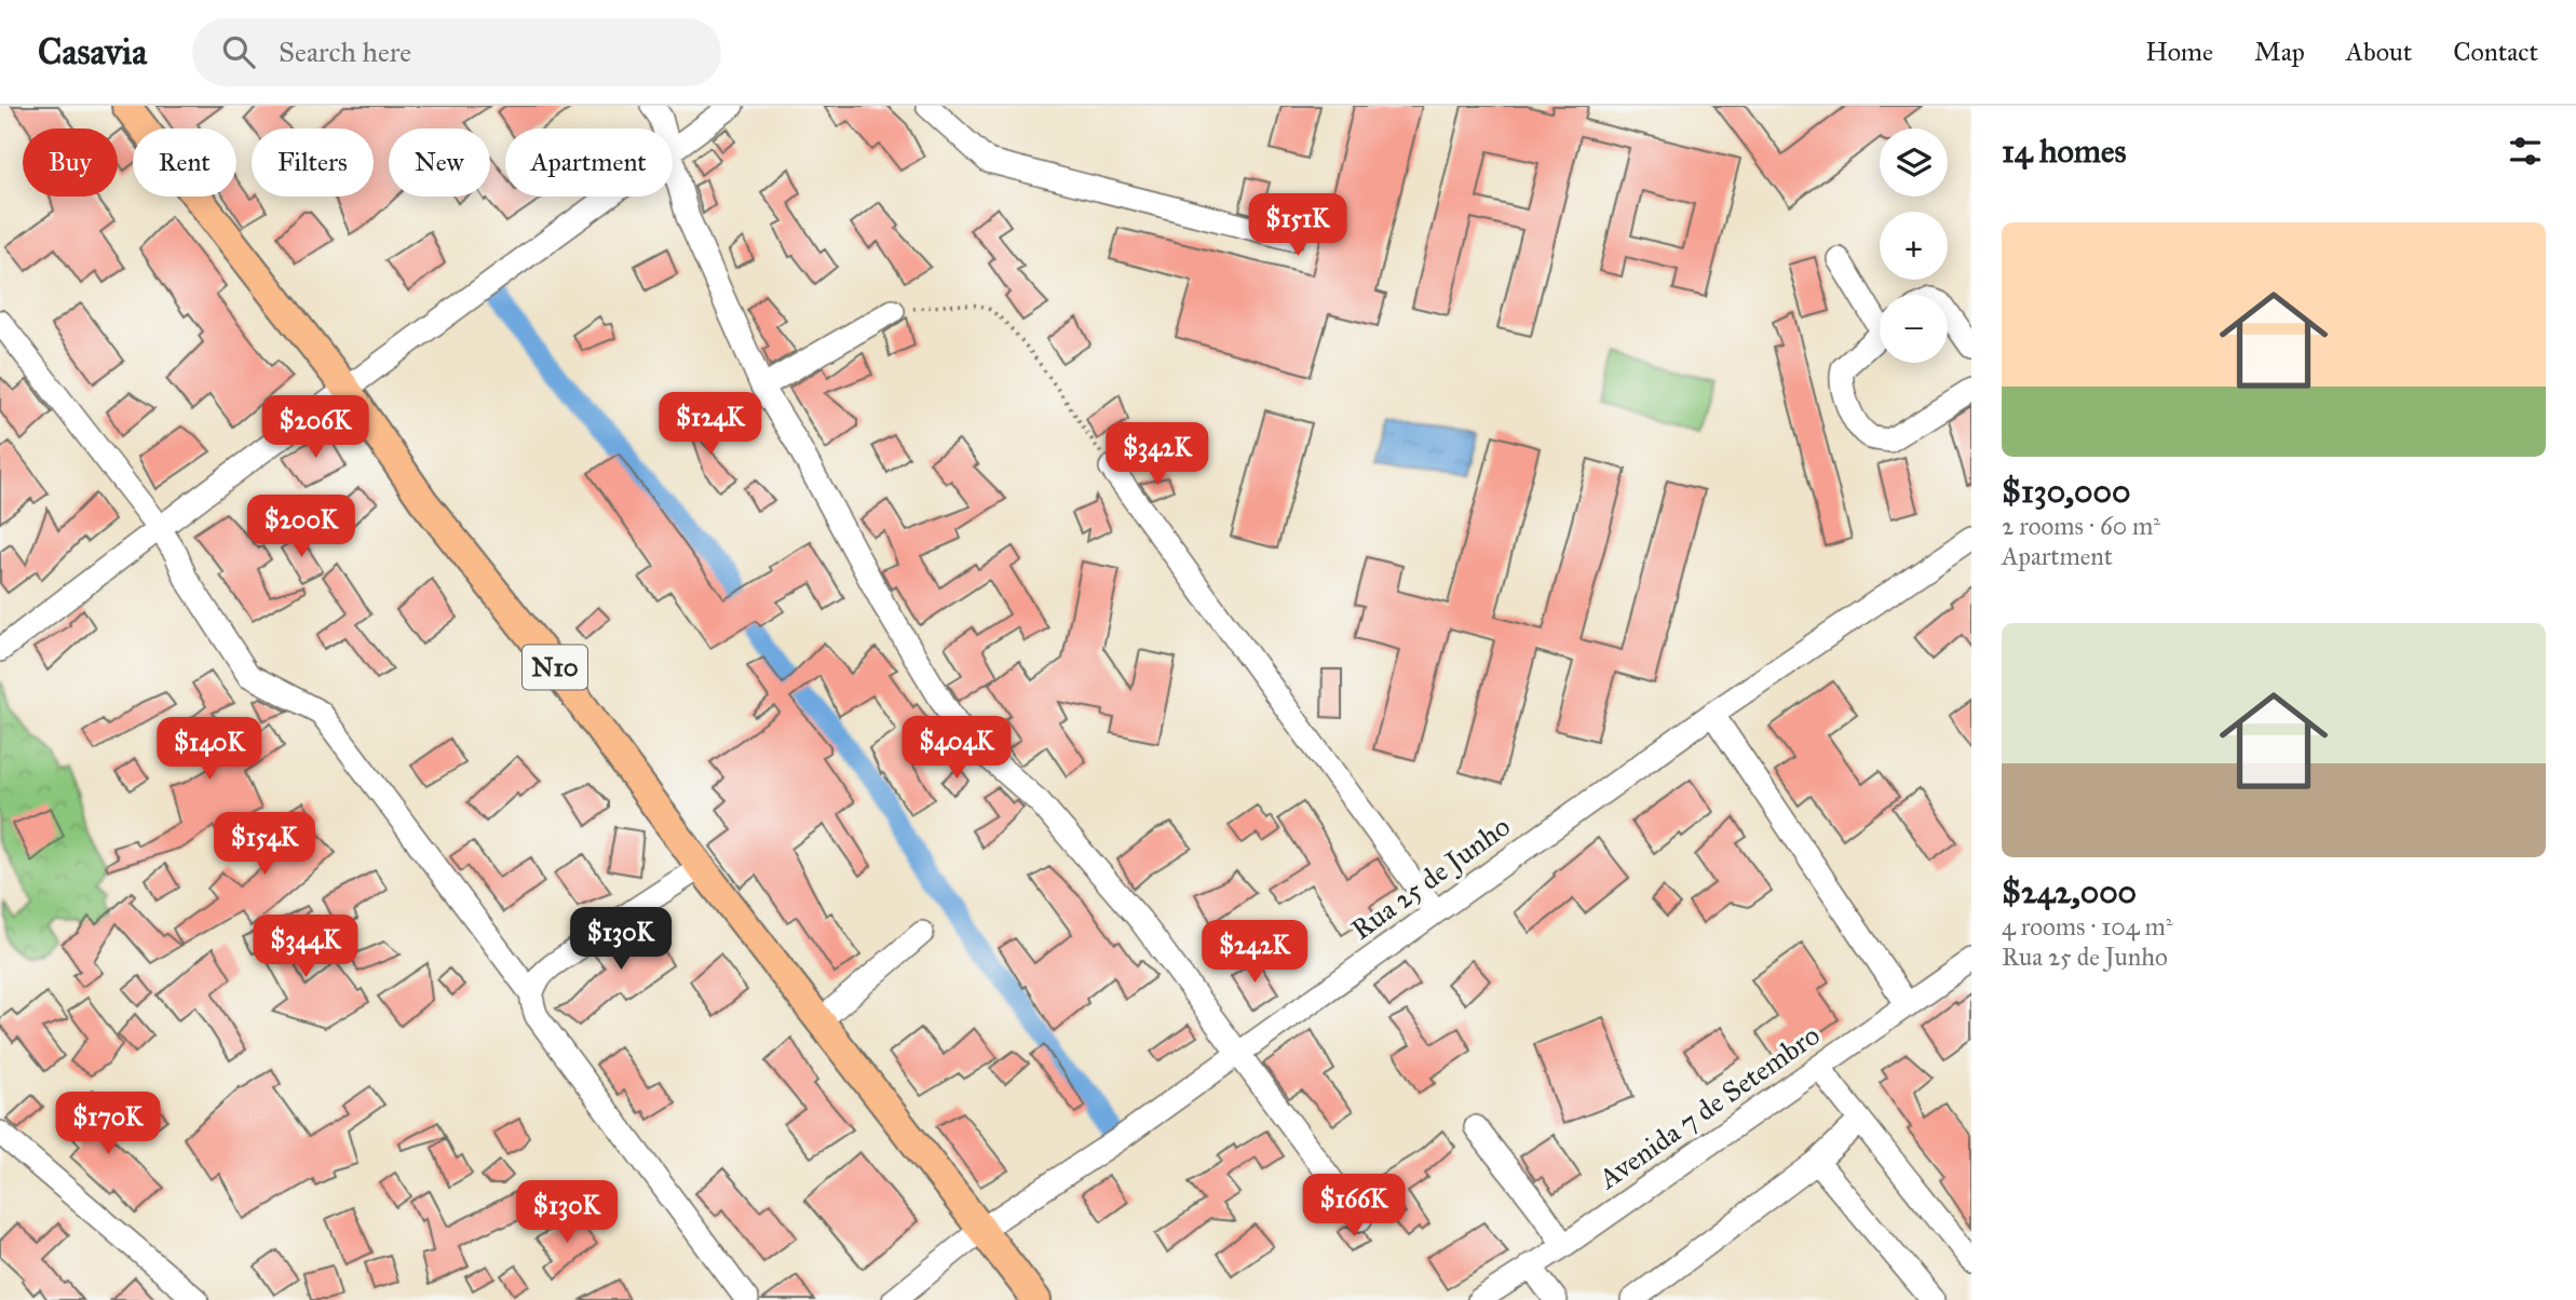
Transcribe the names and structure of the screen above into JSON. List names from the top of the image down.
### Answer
{
  "streets": {
    "main road": ["N10"],
    "street": ["Rua 25 de Junho", "Avenida 7 de Setembro"]
  },
  "crossings": [
    ["N10", "Rua 25 de Junho"]
  ],
  "page": {
    "header": "Casavia",
    "search": "Search here",
    "nav": [
      "Home",
      "Map",
      "About",
      "Contact"
    ],
    "heading": "14 homes",
    "map_buttons": ["+", "−"],
    "chip": [
      "Buy",
      "Rent",
      "Filters",
      "New",
      "Apartment"
    ],
    "price": [
      "$151K",
      "$124K",
      "$206K",
      "$342K",
      "$200K",
      "$404K",
      "$140K",
      "$154K",
      "$130K",
      "$344K",
      "$242K",
      "$170K",
      "$166K",
      "$130K"
    ],
    "list": [
      {
        "name": "$130,000",
        "note": "2 rooms · 60 m² · Apartment"
      },
      {
        "name": "$242,000",
        "note": "4 rooms · 104 m² · Rua 25 de Junho"
      }
    ]
  }
}
